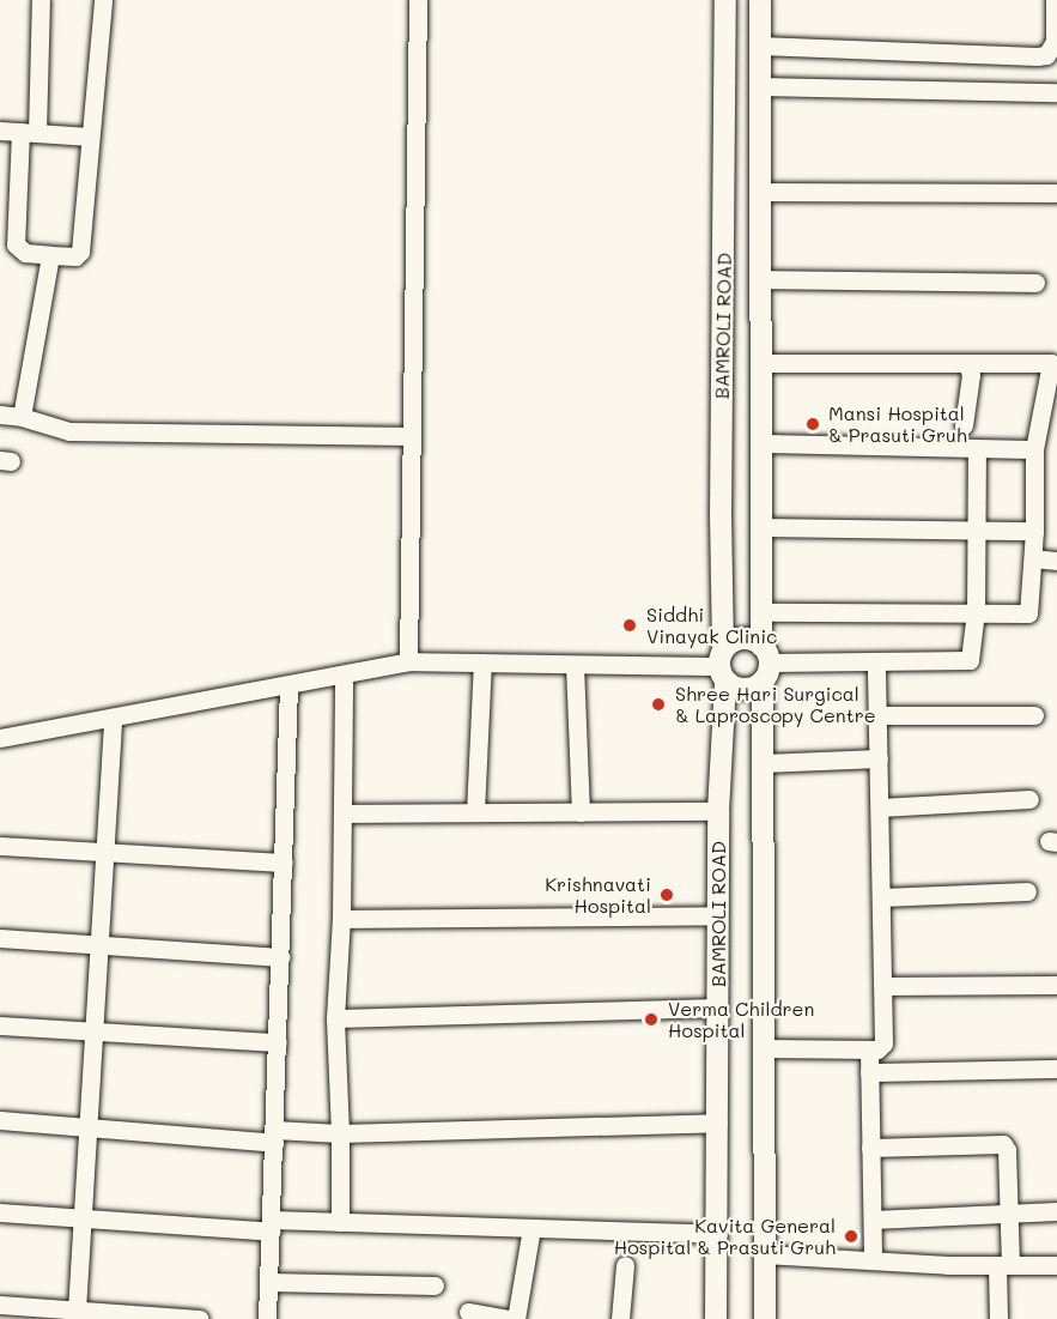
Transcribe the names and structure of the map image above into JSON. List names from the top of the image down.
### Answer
{
  "streets": {
    "street": ["BAMROLI ROAD"]
  },
  "places": [
    "Mansi Hospital & Prasuti Gruh",
    "Siddhi Vinayak Clinic",
    "Shree Hari Surgical & Laproscopy Centre",
    "Krishnavati Hospital",
    "Verma Children Hospital",
    "Kavita General Hospital & Prasuti Gruh"
  ]
}
